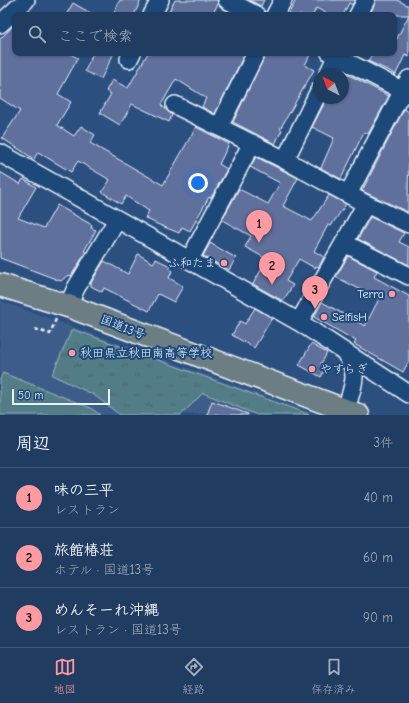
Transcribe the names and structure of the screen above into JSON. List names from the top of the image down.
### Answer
{
  "streets": {
    "highway": ["国道13号"]
  },
  "places": [
    "ふ和たま",
    "Terra",
    "SelfisH",
    "秋田県立秋田南高等学校",
    "やすらぎ"
  ],
  "scale_bar": "50 m",
  "north": "top left",
  "page": {
    "search": "ここで検索",
    "pins": ["1", "2", "3"],
    "scale": "50 m",
    "heading": ["周辺", "3件"],
    "list": [
      {
        "mark": "1",
        "name": "味の三平",
        "note": "レストラン",
        "value": "40 m"
      },
      {
        "mark": "2",
        "name": "旅館椿荘",
        "note": "ホテル · 国道13号",
        "value": "60 m"
      },
      {
        "mark": "3",
        "name": "めんそーれ沖縄",
        "note": "レストラン · 国道13号",
        "value": "90 m"
      }
    ],
    "nav": ["地図", "経路", "保存済み"]
  }
}
